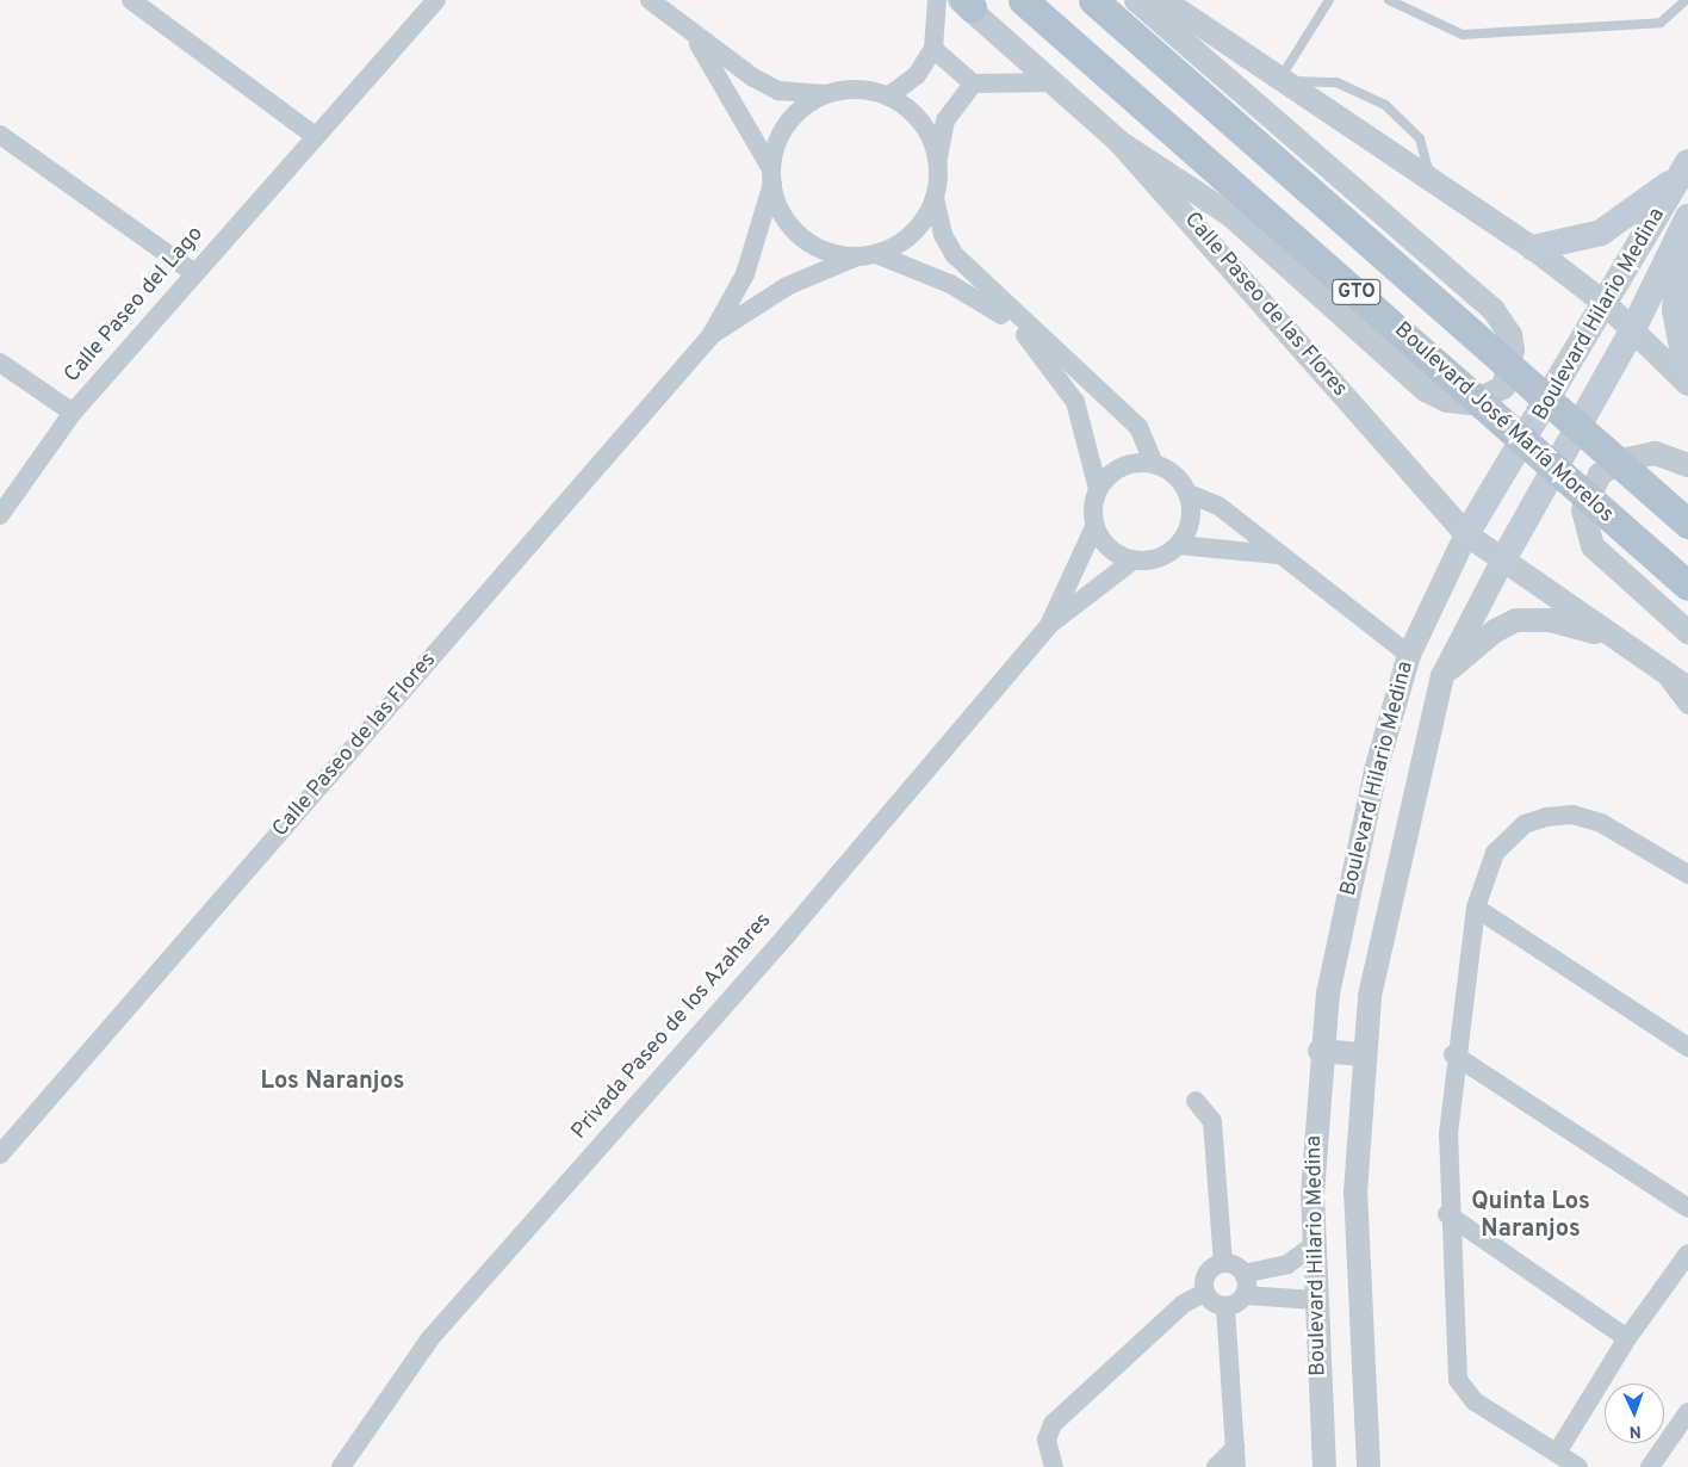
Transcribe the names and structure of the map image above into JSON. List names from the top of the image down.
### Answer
{
  "streets": {
    "main road": ["GTO", "Boulevard Hilario Medina", "Boulevard José María Morelos"],
    "street": ["Calle Paseo del Lago", "Calle Paseo de las Flores", "Privada Paseo de los Azahares"]
  },
  "crossings": [
    ["Calle Paseo de las Flores", "Boulevard Hilario Medina"]
  ],
  "districts": ["Los Naranjos", "Quinta Los Naranjos"],
  "north": "bottom"
}
